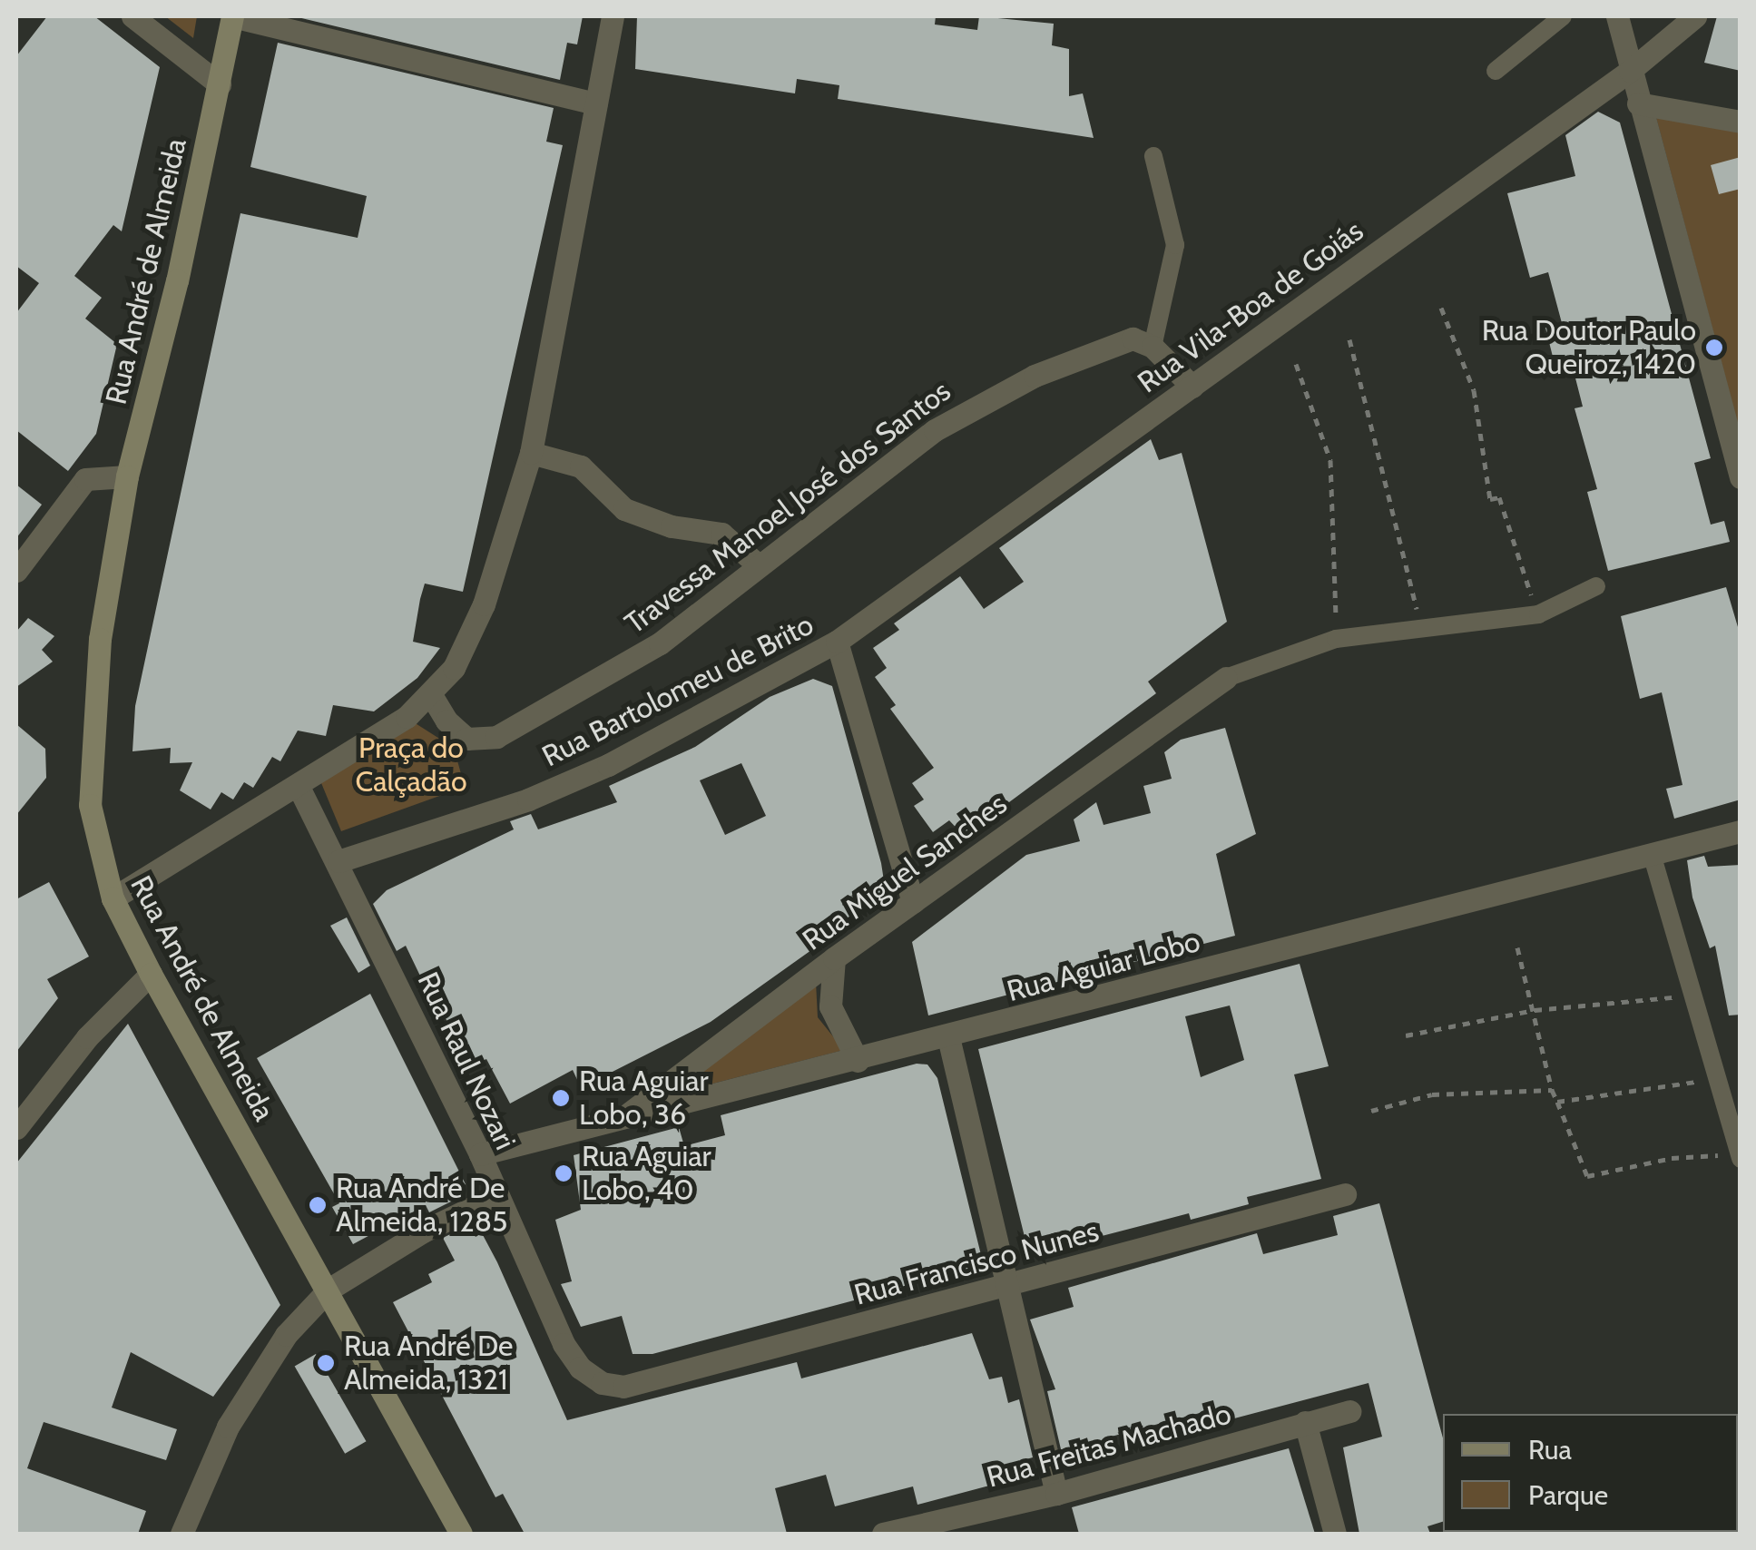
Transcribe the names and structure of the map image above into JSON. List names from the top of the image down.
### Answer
{
  "streets": {
    "main road": ["Rua André de Almeida"],
    "street": [
      "Rua Vila-Boa de Goiás",
      "Travessa Manoel José dos Santos",
      "Rua Bartolomeu de Brito",
      "Rua Miguel Sanches",
      "Rua Aguiar Lobo",
      "Rua Raul Nozari",
      "Rua Francisco Nunes",
      "Rua Freitas Machado"
    ]
  },
  "crossings": [
    ["Rua Vila-Boa de Goiás", "Rua Bartolomeu de Brito"],
    ["Rua Bartolomeu de Brito", "Rua Raul Nozari"],
    ["Rua Miguel Sanches", "Rua Aguiar Lobo"],
    ["Rua Aguiar Lobo", "Rua Raul Nozari"],
    ["Rua Raul Nozari", "Rua Francisco Nunes"]
  ],
  "parks": ["Praça do Calçadão"],
  "places": [
    "Rua Doutor Paulo Queiroz, 1420",
    "Rua Aguiar Lobo, 36",
    "Rua Aguiar Lobo, 40",
    "Rua André De Almeida, 1285",
    "Rua André De Almeida, 1321"
  ],
  "legend": ["Rua", "Parque"]
}
